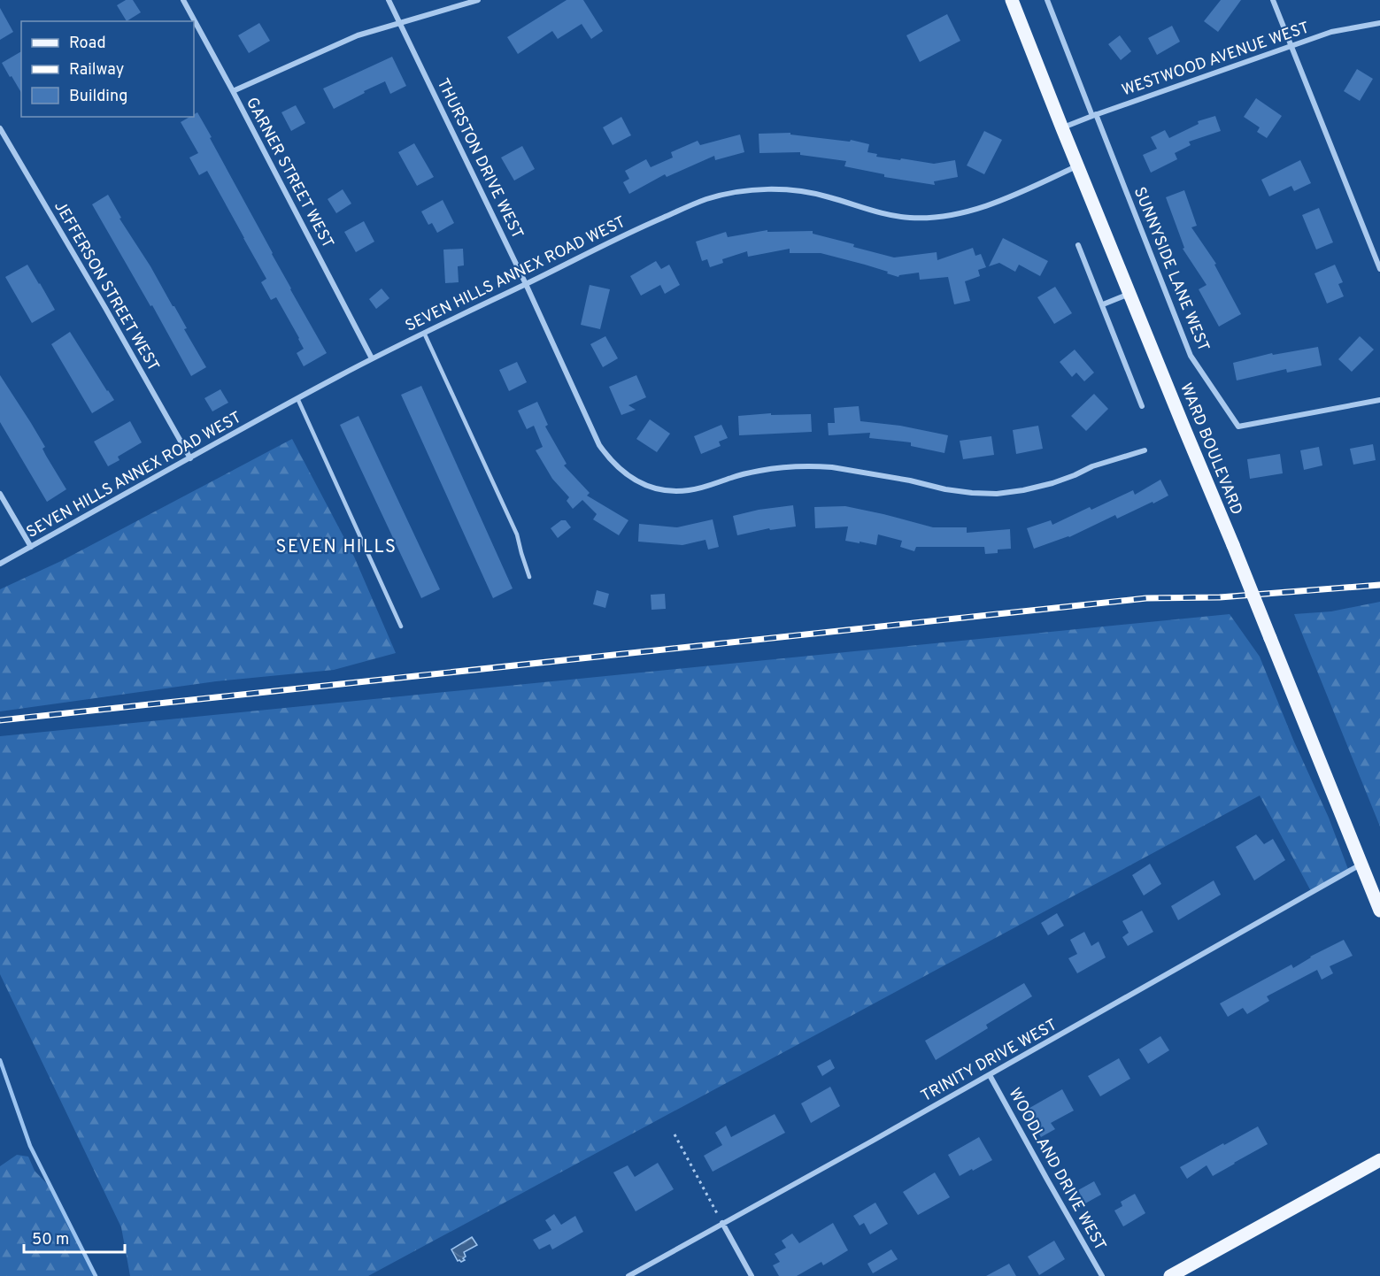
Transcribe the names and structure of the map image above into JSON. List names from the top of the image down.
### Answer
{
  "streets": {
    "main road": ["WARD BOULEVARD"],
    "street": [
      "WESTWOOD AVENUE WEST",
      "THURSTON DRIVE WEST",
      "GARNER STREET WEST",
      "SUNNYSIDE LANE WEST",
      "SEVEN HILLS ANNEX ROAD WEST",
      "JEFFERSON STREET WEST",
      "TRINITY DRIVE WEST",
      "WOODLAND DRIVE WEST"
    ]
  },
  "crossings": [
    ["WESTWOOD AVENUE WEST", "SUNNYSIDE LANE WEST"],
    ["WESTWOOD AVENUE WEST", "WARD BOULEVARD"],
    ["THURSTON DRIVE WEST", "SEVEN HILLS ANNEX ROAD WEST"],
    ["GARNER STREET WEST", "SEVEN HILLS ANNEX ROAD WEST"],
    ["SEVEN HILLS ANNEX ROAD WEST", "JEFFERSON STREET WEST"],
    ["SEVEN HILLS ANNEX ROAD WEST", "WARD BOULEVARD"],
    ["WARD BOULEVARD", "TRINITY DRIVE WEST"],
    ["TRINITY DRIVE WEST", "WOODLAND DRIVE WEST"]
  ],
  "districts": ["SEVEN HILLS"],
  "legend": ["Road", "Railway", "Building"],
  "scale_bar": "50 m"
}
